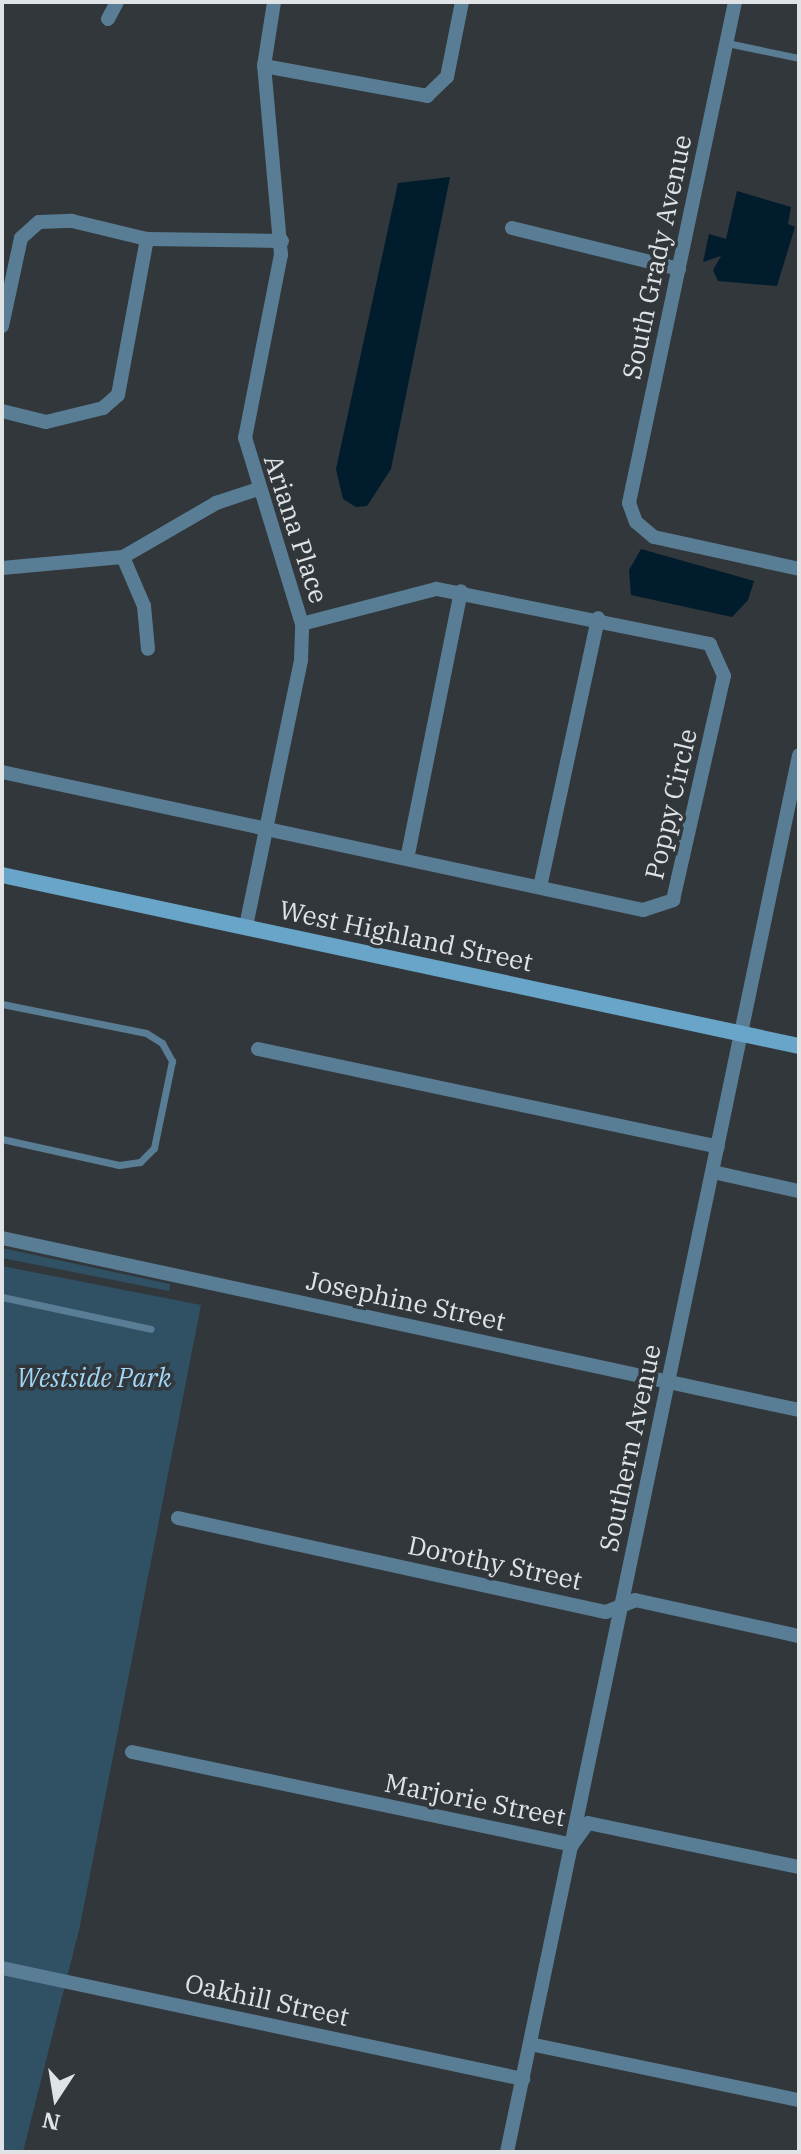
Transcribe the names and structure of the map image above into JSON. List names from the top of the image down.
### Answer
{
  "streets": {
    "street": [
      "South Grady Avenue",
      "Ariana Place",
      "Poppy Circle",
      "West Highland Street",
      "Josephine Street",
      "Southern Avenue",
      "Dorothy Street",
      "Marjorie Street",
      "Oakhill Street"
    ]
  },
  "crossings": [
    ["Ariana Place", "Poppy Circle"],
    ["Ariana Place", "West Highland Street"],
    ["West Highland Street", "Southern Avenue"],
    ["Josephine Street", "Southern Avenue"],
    ["Southern Avenue", "Dorothy Street"],
    ["Southern Avenue", "Marjorie Street"],
    ["Southern Avenue", "Oakhill Street"]
  ],
  "parks": ["Westside Park"],
  "north": "bottom"
}
